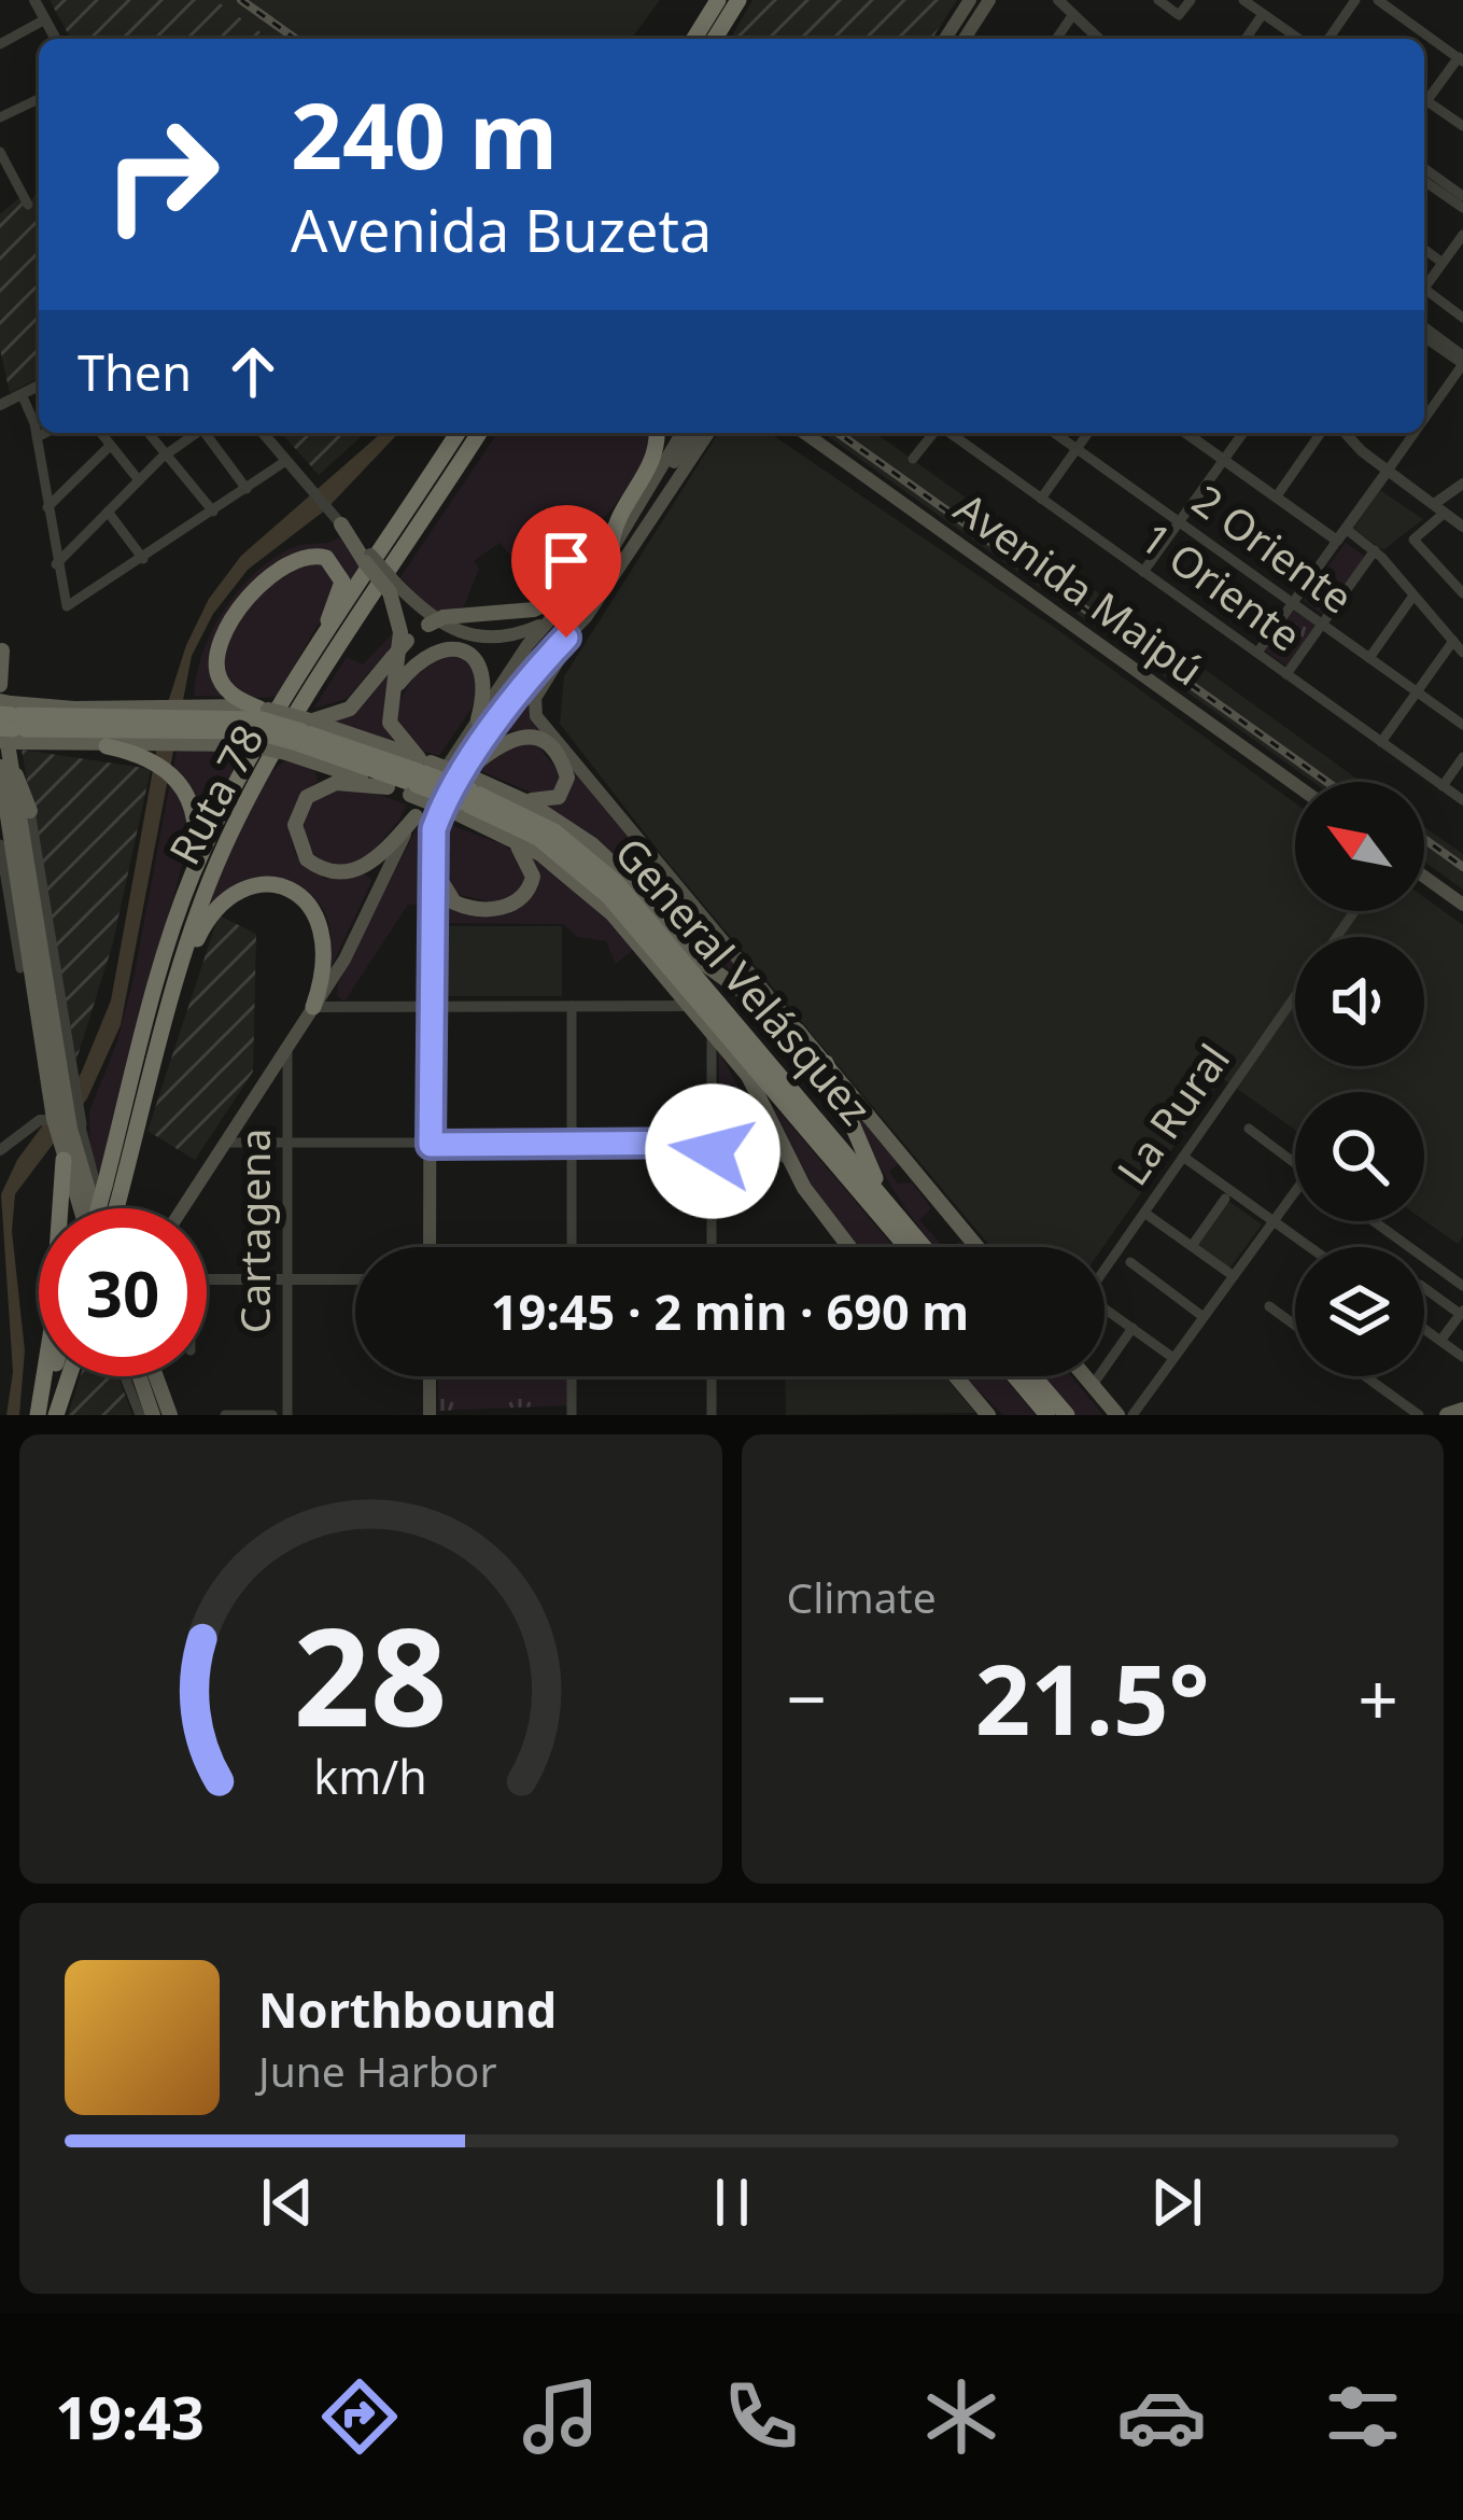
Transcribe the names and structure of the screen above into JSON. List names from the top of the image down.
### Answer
{
  "streets": {
    "highway": ["Ruta 78", "General Velásquez"],
    "main road": ["Avenida Maipú"],
    "street": [
      "2 Oriente",
      "1 Oriente",
      "La Rural",
      "Cartagena"
    ]
  },
  "north": "top left",
  "page": {
    "turn": ["240 m", "Avenida Buzeta"],
    "then": "Then",
    "limit": "30",
    "trip": "19:45 · 2 min · 690 m",
    "tile": "Climate",
    "heat": ["−", "21.5°", "+"],
    "song": ["Northbound", "June Harbor"],
    "tabs": "19:43",
    "gauge": ["28", "km/h"]
  }
}
